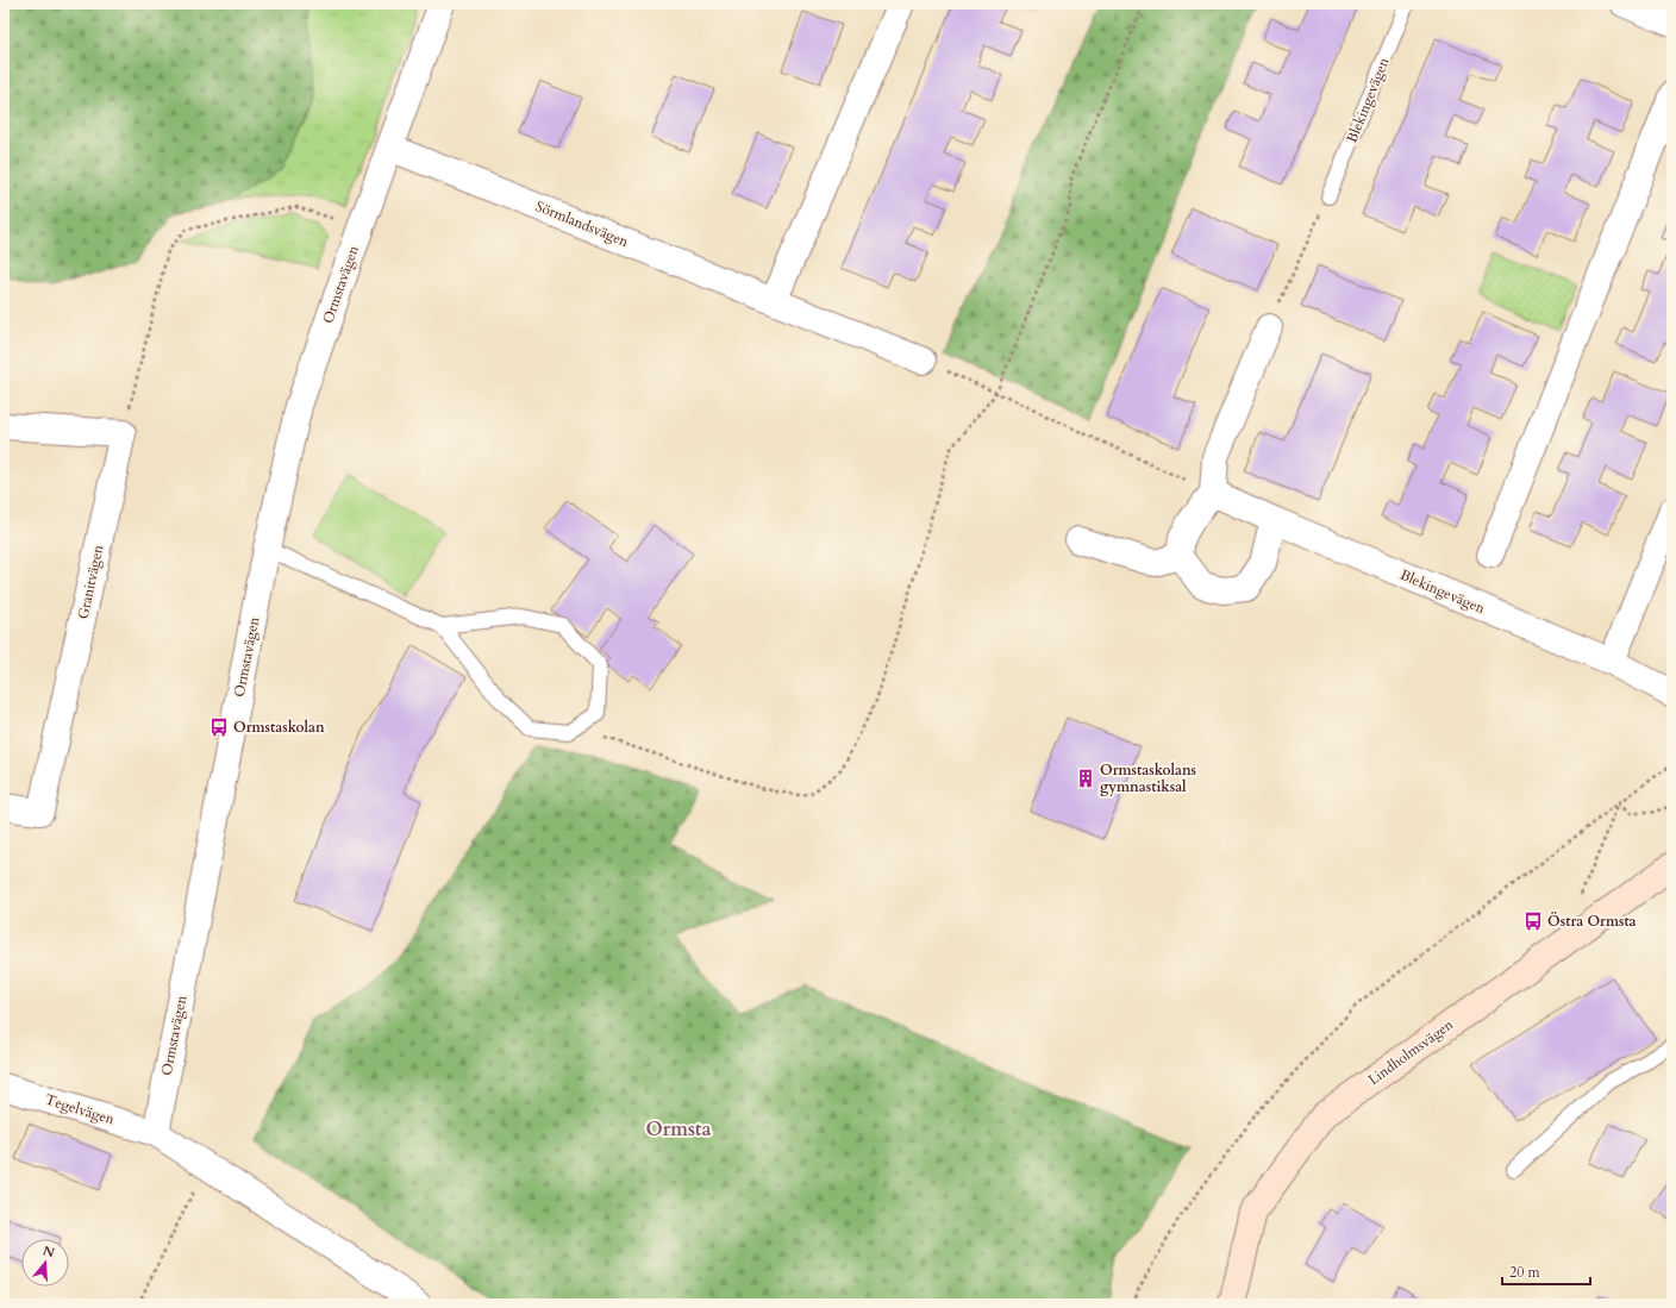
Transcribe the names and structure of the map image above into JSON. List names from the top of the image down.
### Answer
{
  "streets": {
    "main road": ["Lindholmsvägen"],
    "street": [
      "Blekingevägen",
      "Sörmlandsvägen",
      "Ormstavägen",
      "Granitvägen",
      "Tegelvägen"
    ]
  },
  "crossings": [
    ["Sörmlandsvägen", "Ormstavägen"],
    ["Ormstavägen", "Tegelvägen"]
  ],
  "districts": ["Ormsta"],
  "places": {
    "bus stop": ["Ormstaskolan", "Östra Ormsta"],
    "building": ["Ormstaskolans gymnastiksal"]
  },
  "scale_bar": "20 m",
  "north": "top"
}
